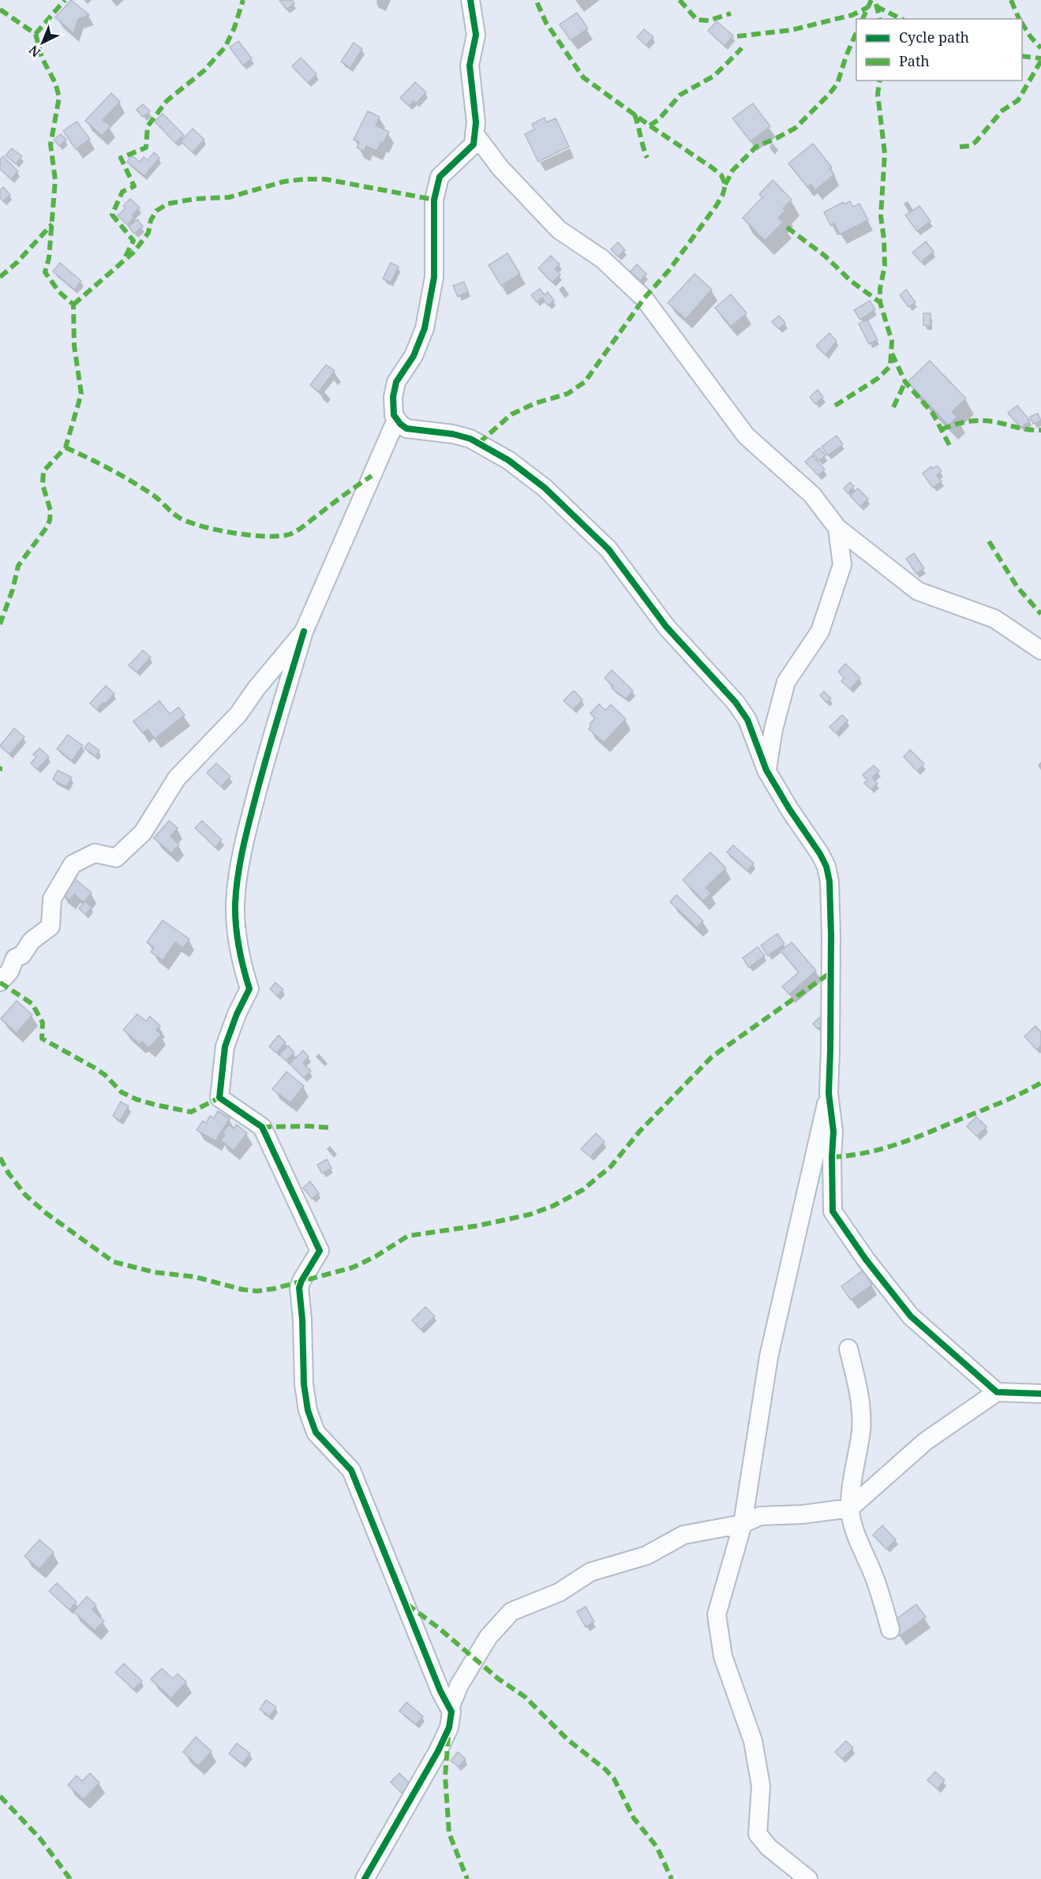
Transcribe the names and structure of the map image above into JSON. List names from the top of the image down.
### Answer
{
  "legend": ["Cycle path", "Path"],
  "north": "bottom left"
}
